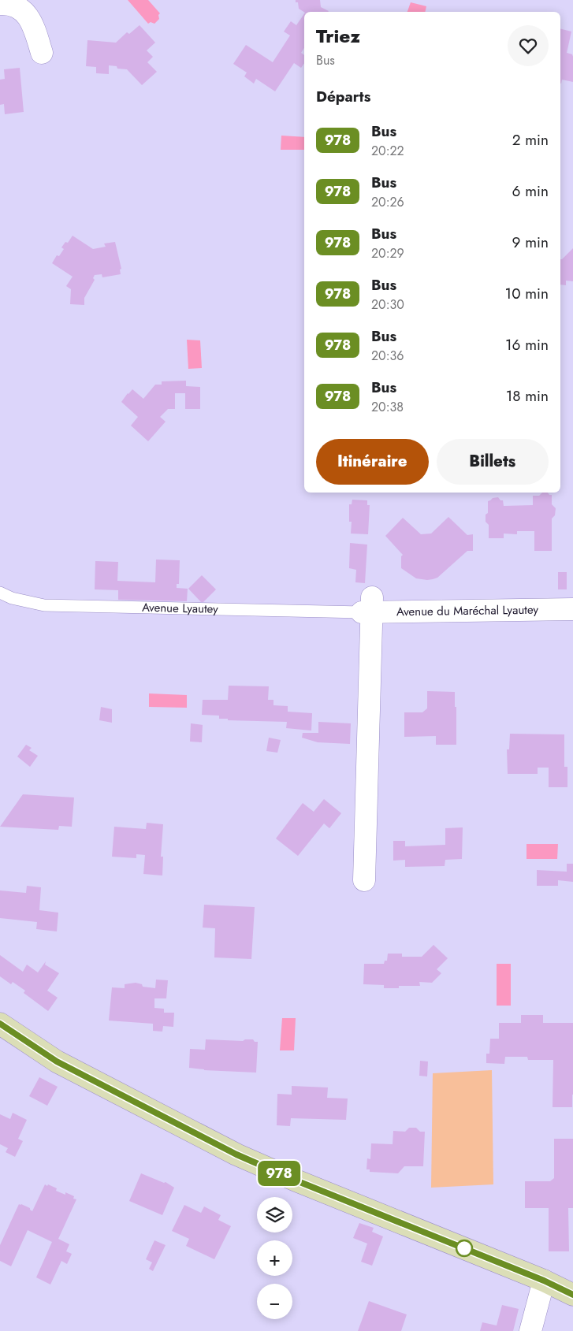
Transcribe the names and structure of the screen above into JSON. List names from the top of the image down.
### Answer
{
  "streets": {
    "street": ["Avenue du Maréchal Lyautey"],
    "lane": ["Avenue Lyautey"]
  },
  "crossings": [
    ["Avenue Lyautey", "Avenue du Maréchal Lyautey"]
  ],
  "lines": ["bus line 978"],
  "page": {
    "on_map": "978",
    "heading": [
      ["Triez", "Bus"],
      "Départs"
    ],
    "list": [
      {
        "mark": "978",
        "name": "Bus",
        "note": "20:22",
        "value": "2 min"
      },
      {
        "mark": "978",
        "name": "Bus",
        "note": "20:26",
        "value": "6 min"
      },
      {
        "mark": "978",
        "name": "Bus",
        "note": "20:29",
        "value": "9 min"
      },
      {
        "mark": "978",
        "name": "Bus",
        "note": "20:30",
        "value": "10 min"
      },
      {
        "mark": "978",
        "name": "Bus",
        "note": "20:36",
        "value": "16 min"
      },
      {
        "mark": "978",
        "name": "Bus",
        "note": "20:38",
        "value": "18 min"
      }
    ],
    "buttons": ["Itinéraire", "Billets"],
    "map_buttons": ["+", "−"]
  }
}
